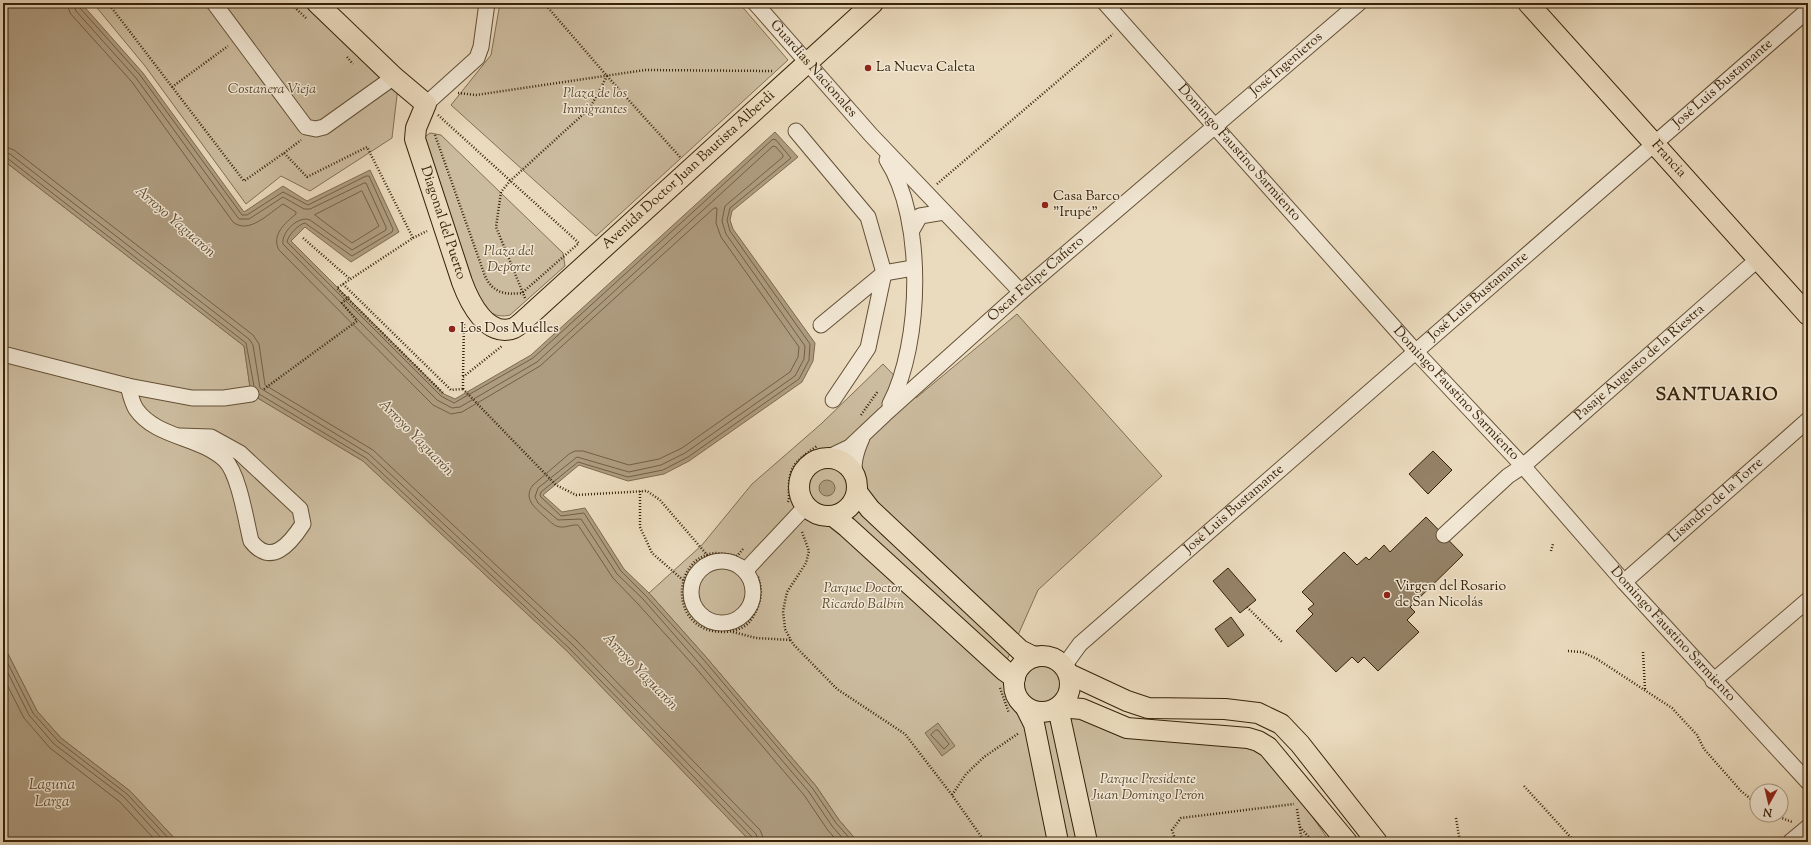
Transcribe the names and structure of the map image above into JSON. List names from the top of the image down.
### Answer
{
  "streets": {
    "main road": ["Francia", "Avenida Doctor Juan Bautista Alberdi", "Diagonal del Puerto"],
    "street": [
      "José Ingenieros",
      "Guardias Nacionales",
      "José Luis Bustamante",
      "Domingo Faustino Sarmiento",
      "Oscar Felipe Cafiero",
      "Pasaje Augusto de la Riestra",
      "Lisandro de la Torre"
    ]
  },
  "crossings": [
    ["José Ingenieros", "Domingo Faustino Sarmiento"],
    ["José Ingenieros", "Oscar Felipe Cafiero"],
    ["Guardias Nacionales", "Avenida Doctor Juan Bautista Alberdi"],
    ["Guardias Nacionales", "Oscar Felipe Cafiero"],
    ["José Luis Bustamante", "Domingo Faustino Sarmiento"],
    ["José Luis Bustamante", "Francia"],
    ["Domingo Faustino Sarmiento", "Oscar Felipe Cafiero"],
    ["Domingo Faustino Sarmiento", "Pasaje Augusto de la Riestra"],
    ["Domingo Faustino Sarmiento", "Lisandro de la Torre"],
    ["Francia", "Pasaje Augusto de la Riestra"],
    ["Avenida Doctor Juan Bautista Alberdi", "Diagonal del Puerto"]
  ],
  "districts": ["SANTUARIO"],
  "water": ["Arroyo Yaguarón", "Laguna Larga"],
  "parks": [
    "Costanera Vieja",
    "Plaza de los Inmigrantes",
    "Plaza del Deporte",
    "Parque Doctor Ricardo Balbín",
    "Parque Presidente Juan Domingo Perón"
  ],
  "places": [
    "La Nueva Caleta",
    "Casa Barco \"Irupé\"",
    "Los Dos Muelles",
    "Virgen del Rosario de San Nicolás"
  ],
  "north": "bottom"
}
